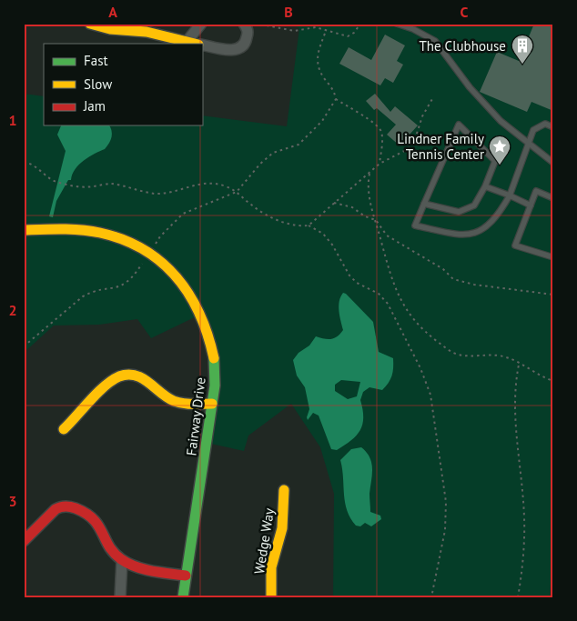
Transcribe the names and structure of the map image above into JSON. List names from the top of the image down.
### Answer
{
  "streets": {
    "street": ["Fairway Drive", "Wedge Way"]
  },
  "places": {
    "building": ["The Clubhouse"],
    "place": ["Lindner Family Tennis Center"]
  },
  "legend": ["Fast", "Slow", "Jam"],
  "grid": {
    "columns": ["A", "B", "C"],
    "rows": ["1", "2", "3"]
  }
}
